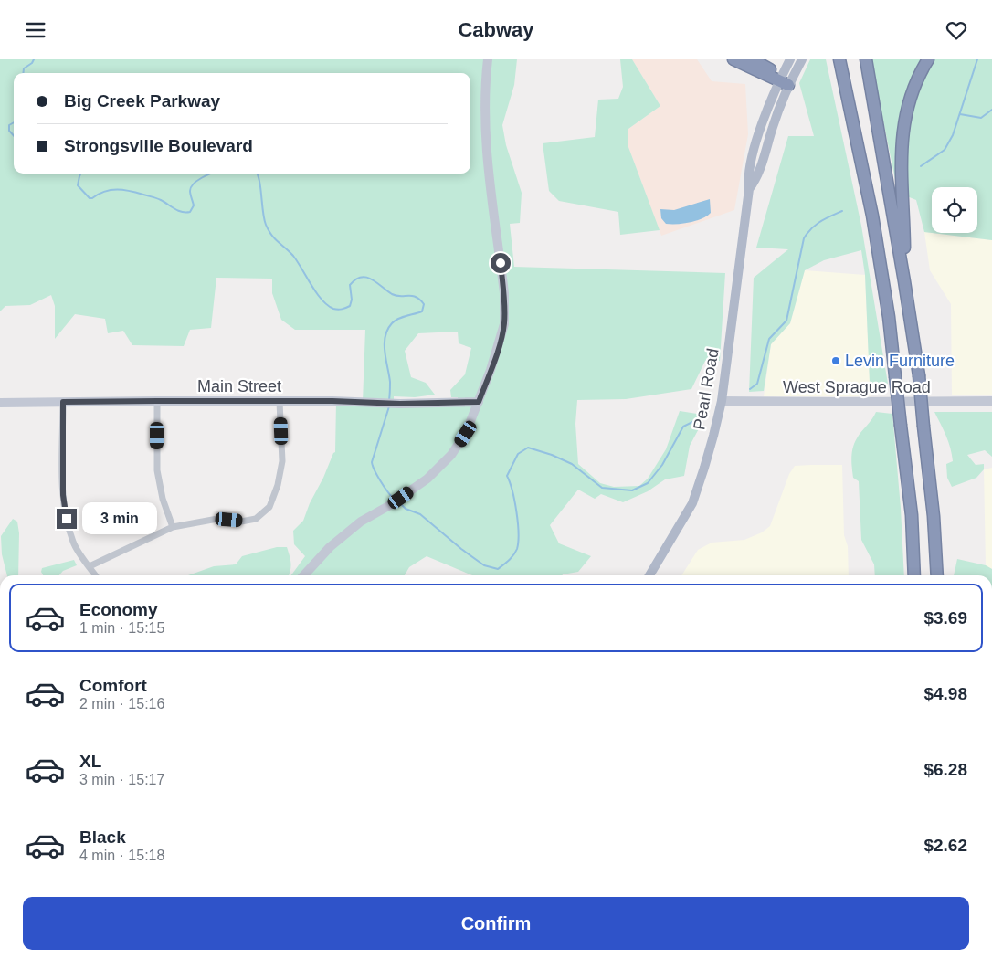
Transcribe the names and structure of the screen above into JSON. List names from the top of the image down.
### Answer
{
  "streets": {
    "main road": ["Pearl Road"],
    "street": ["Main Street", "West Sprague Road"]
  },
  "crossings": [
    ["West Sprague Road", "Pearl Road"]
  ],
  "places": ["Levin Furniture"],
  "page": {
    "header": "Cabway",
    "banner": ["Big Creek Parkway", "Strongsville Boulevard"],
    "bubble": "3 min",
    "list": [
      {
        "name": "Economy",
        "note": "1 min · 15:15",
        "value": "$3.69"
      },
      {
        "name": "Comfort",
        "note": "2 min · 15:16",
        "value": "$4.98"
      },
      {
        "name": "XL",
        "note": "3 min · 15:17",
        "value": "$6.28"
      },
      {
        "name": "Black",
        "note": "4 min · 15:18",
        "value": "$2.62"
      }
    ],
    "buttons": "Confirm"
  }
}
